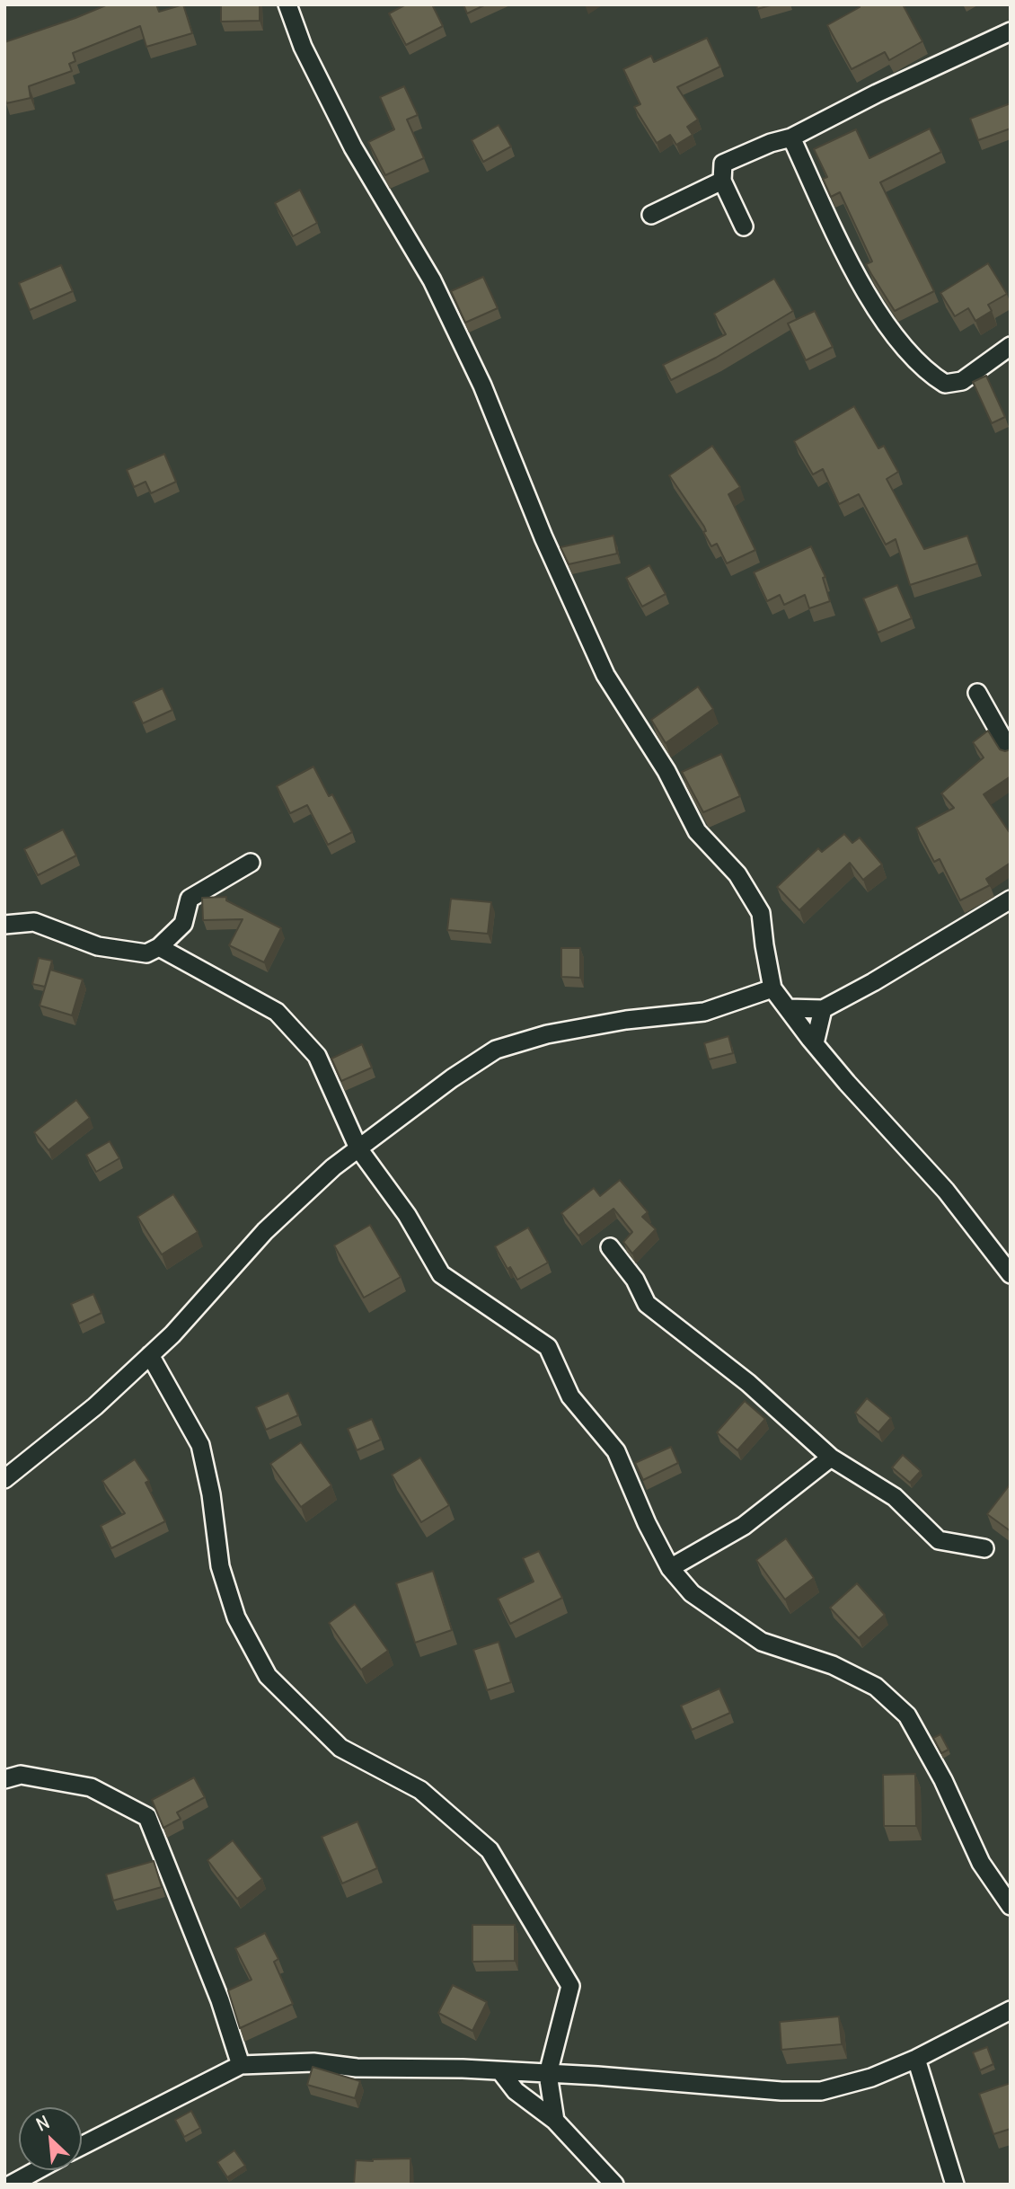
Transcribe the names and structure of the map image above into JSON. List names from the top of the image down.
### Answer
{
  "north": "top left"
}
